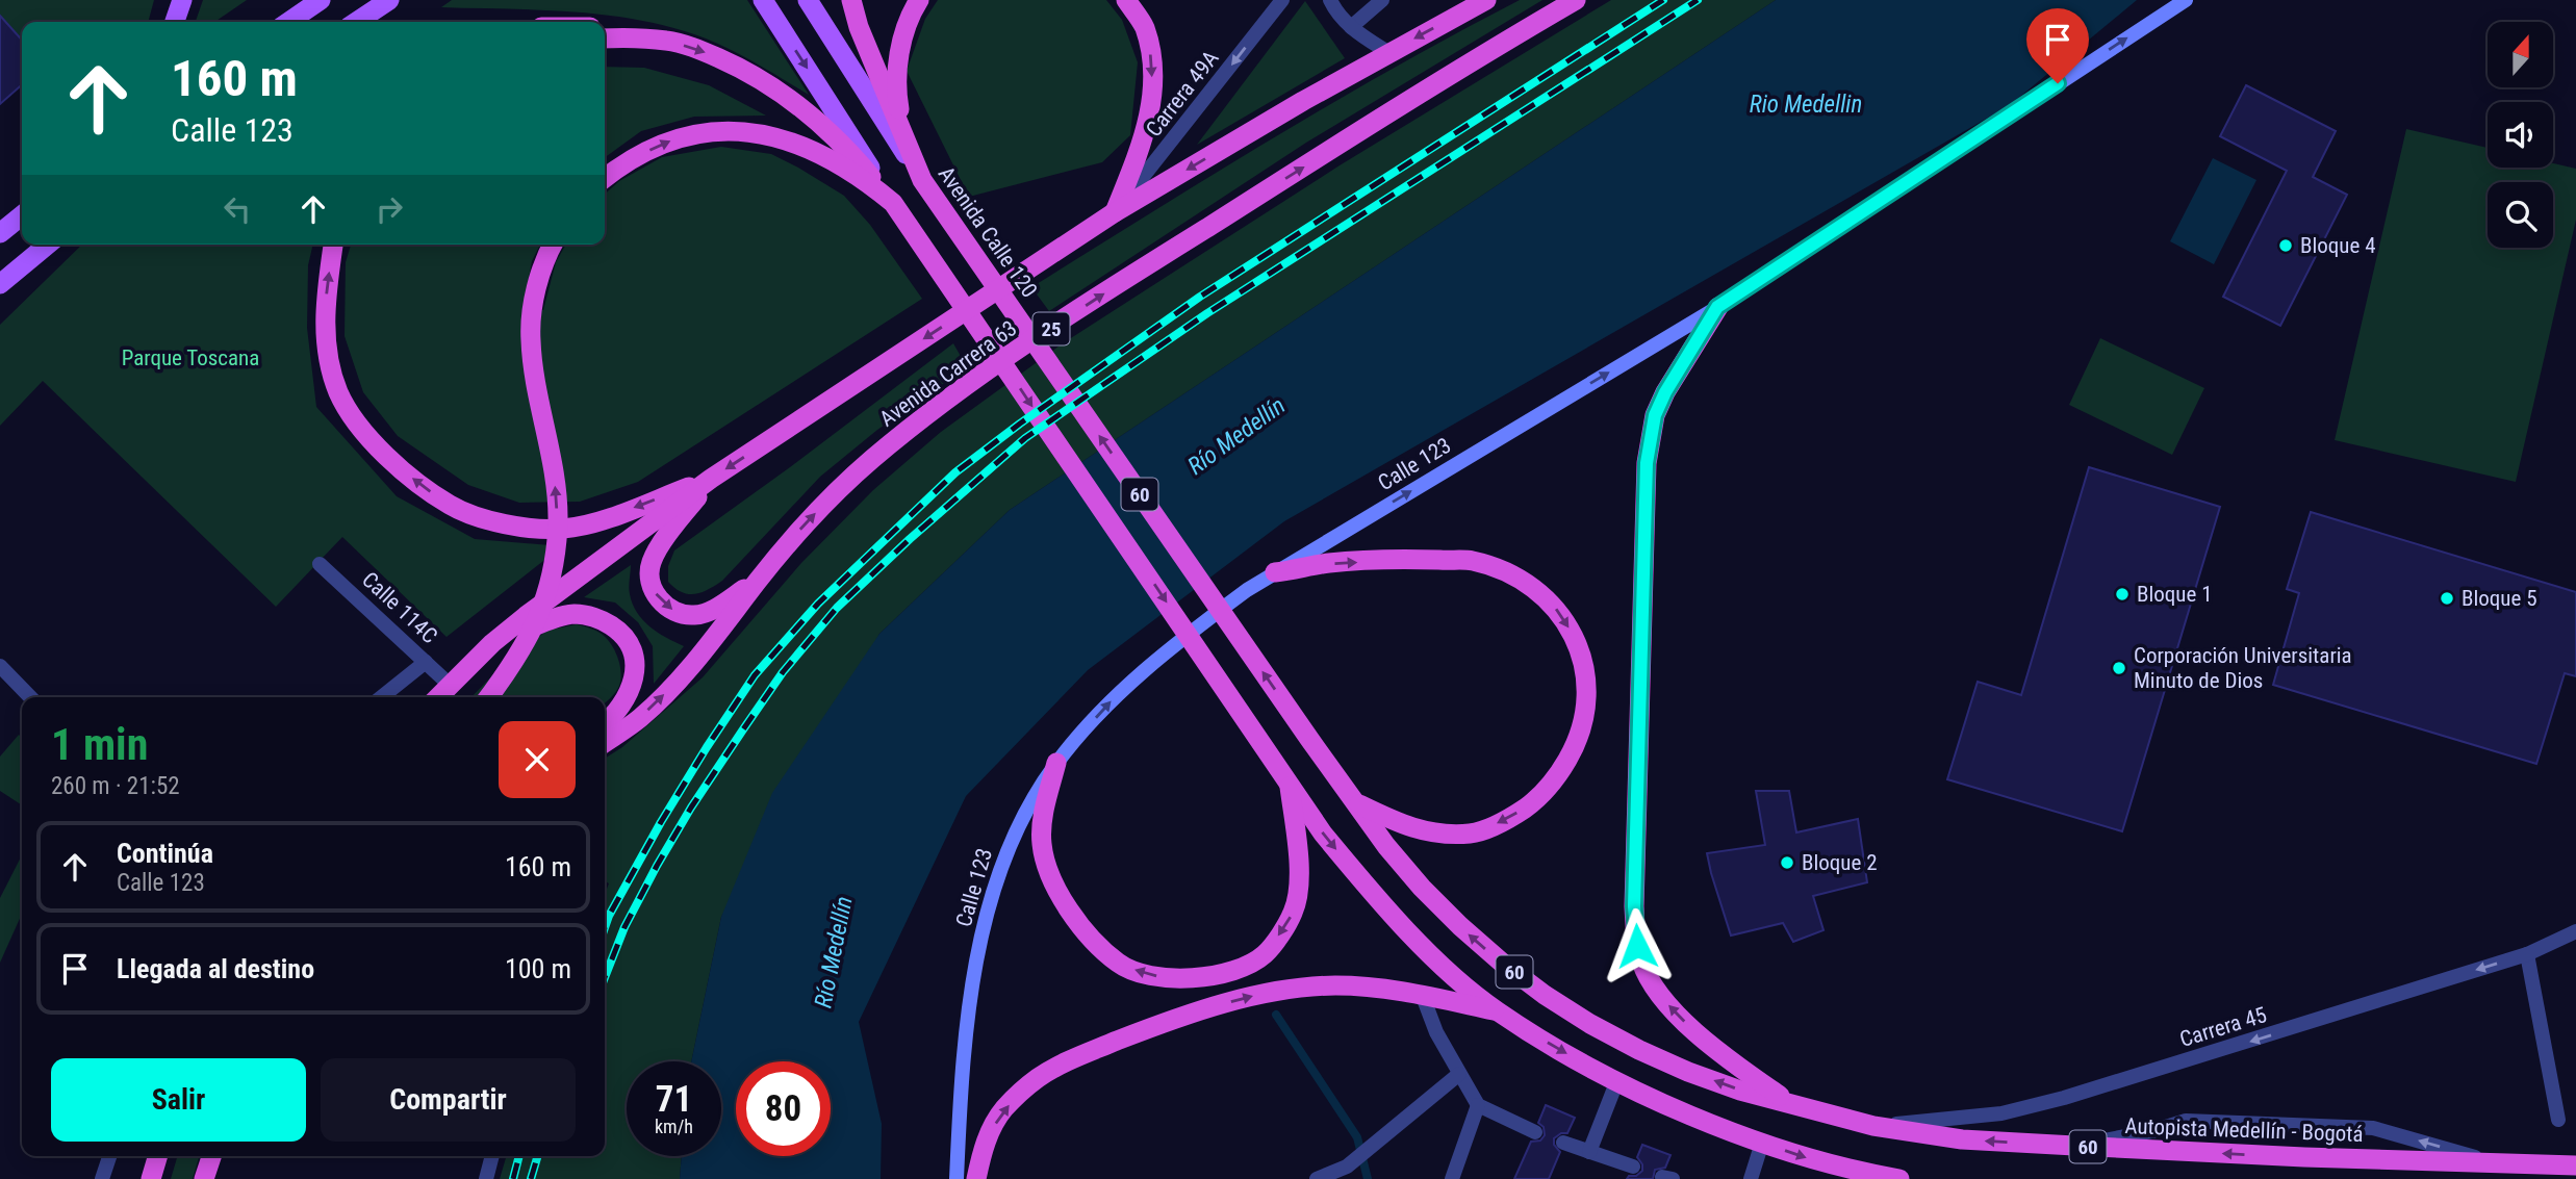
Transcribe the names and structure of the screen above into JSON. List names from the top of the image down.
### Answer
{
  "streets": {
    "highway": [
      "Avenida Calle 120",
      "25",
      "Avenida Carrera 63",
      "60",
      "Autopista Medellín - Bogotá"
    ],
    "main road": ["Calle 123"],
    "street": ["Carrera 49A", "Calle 114C", "Carrera 45"]
  },
  "crossings": [
    ["Carrera 49A", "Avenida Carrera 63"],
    ["Avenida Calle 120", "Autopista Medellín - Bogotá"],
    ["Avenida Carrera 63", "Calle 114C"],
    ["Carrera 45", "Autopista Medellín - Bogotá"]
  ],
  "one_way": ["Carrera 49A", "Avenida Calle 120", "Calle 123"],
  "water": ["Rio Medellin", "Río Medellín"],
  "parks": ["Parque Toscana"],
  "places": [
    "Bloque 4",
    "Bloque 1",
    "Bloque 5",
    "Corporación Universitaria Minuto de Dios",
    "Bloque 2"
  ],
  "north": "top",
  "page": {
    "turn": ["160 m", "Calle 123"],
    "heading": ["1 min", "260 m · 21:52"],
    "list": [
      {
        "name": "Continúa",
        "note": "Calle 123",
        "value": "160 m"
      },
      {
        "name": "Llegada al destino",
        "value": "100 m"
      }
    ],
    "buttons": ["Salir", "Compartir"],
    "speed": "71 km/h",
    "limit": "80"
  }
}
